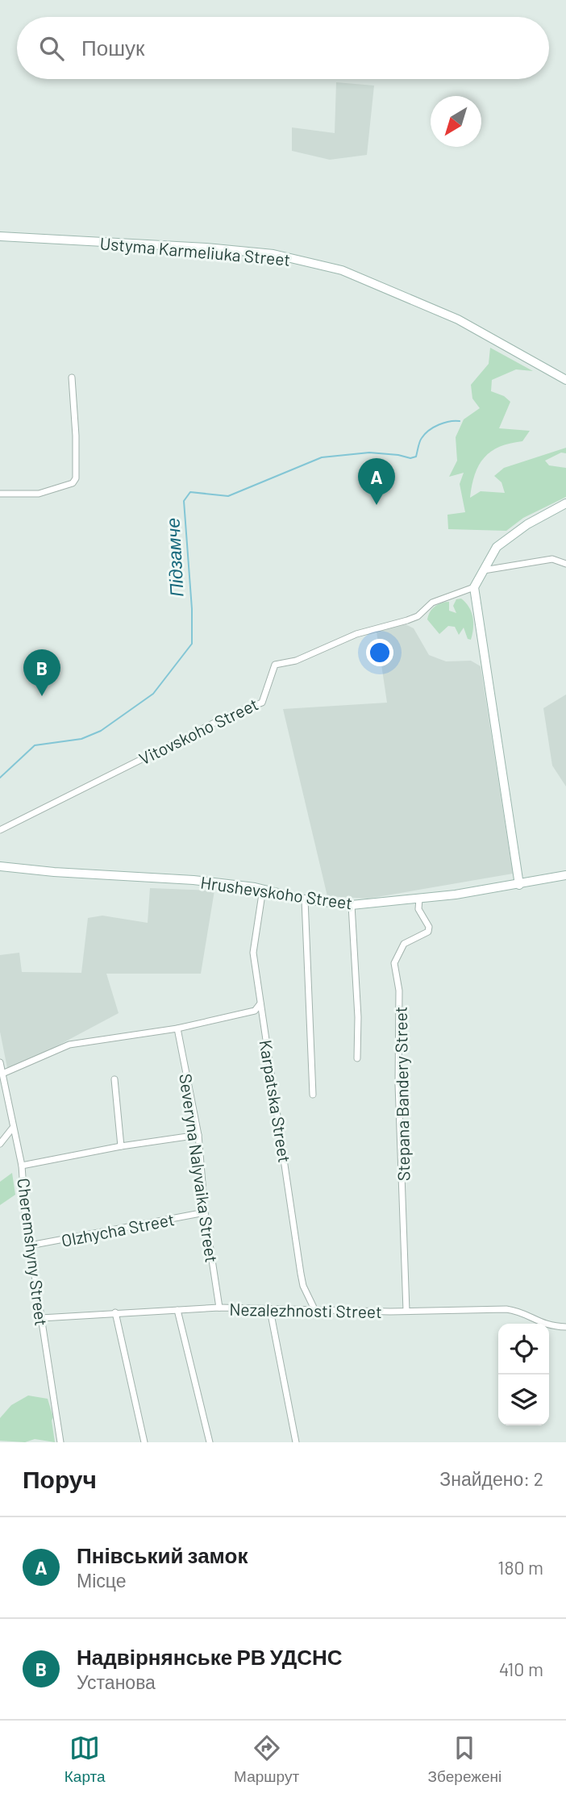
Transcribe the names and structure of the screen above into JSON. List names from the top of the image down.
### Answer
{
  "streets": {
    "street": [
      "Ustyma Karmeliuka Street",
      "Vitovskoho Street",
      "Hrushevskoho Street",
      "Stepana Bandery Street",
      "Karpatska Street",
      "Severyna Nalyvaika Street",
      "Olzhycha Street",
      "Cheremshyny Street",
      "Nezalezhnosti Street"
    ]
  },
  "crossings": [
    ["Hrushevskoho Street", "Stepana Bandery Street"],
    ["Hrushevskoho Street", "Karpatska Street"],
    ["Stepana Bandery Street", "Nezalezhnosti Street"],
    ["Karpatska Street", "Nezalezhnosti Street"],
    ["Severyna Nalyvaika Street", "Olzhycha Street"],
    ["Severyna Nalyvaika Street", "Nezalezhnosti Street"],
    ["Olzhycha Street", "Cheremshyny Street"],
    ["Cheremshyny Street", "Nezalezhnosti Street"]
  ],
  "water": ["Підзамче"],
  "north": "bottom left",
  "page": {
    "search": "Пошук",
    "pins": ["A", "B"],
    "heading": ["Поруч", "Знайдено: 2"],
    "list": [
      {
        "mark": "A",
        "name": "Пнівський замок",
        "note": "Місце",
        "value": "180 m"
      },
      {
        "mark": "B",
        "name": "Надвірнянське РВ УДСНС",
        "note": "Установа",
        "value": "410 m"
      }
    ],
    "nav": ["Карта", "Маршрут", "Збережені"]
  }
}
